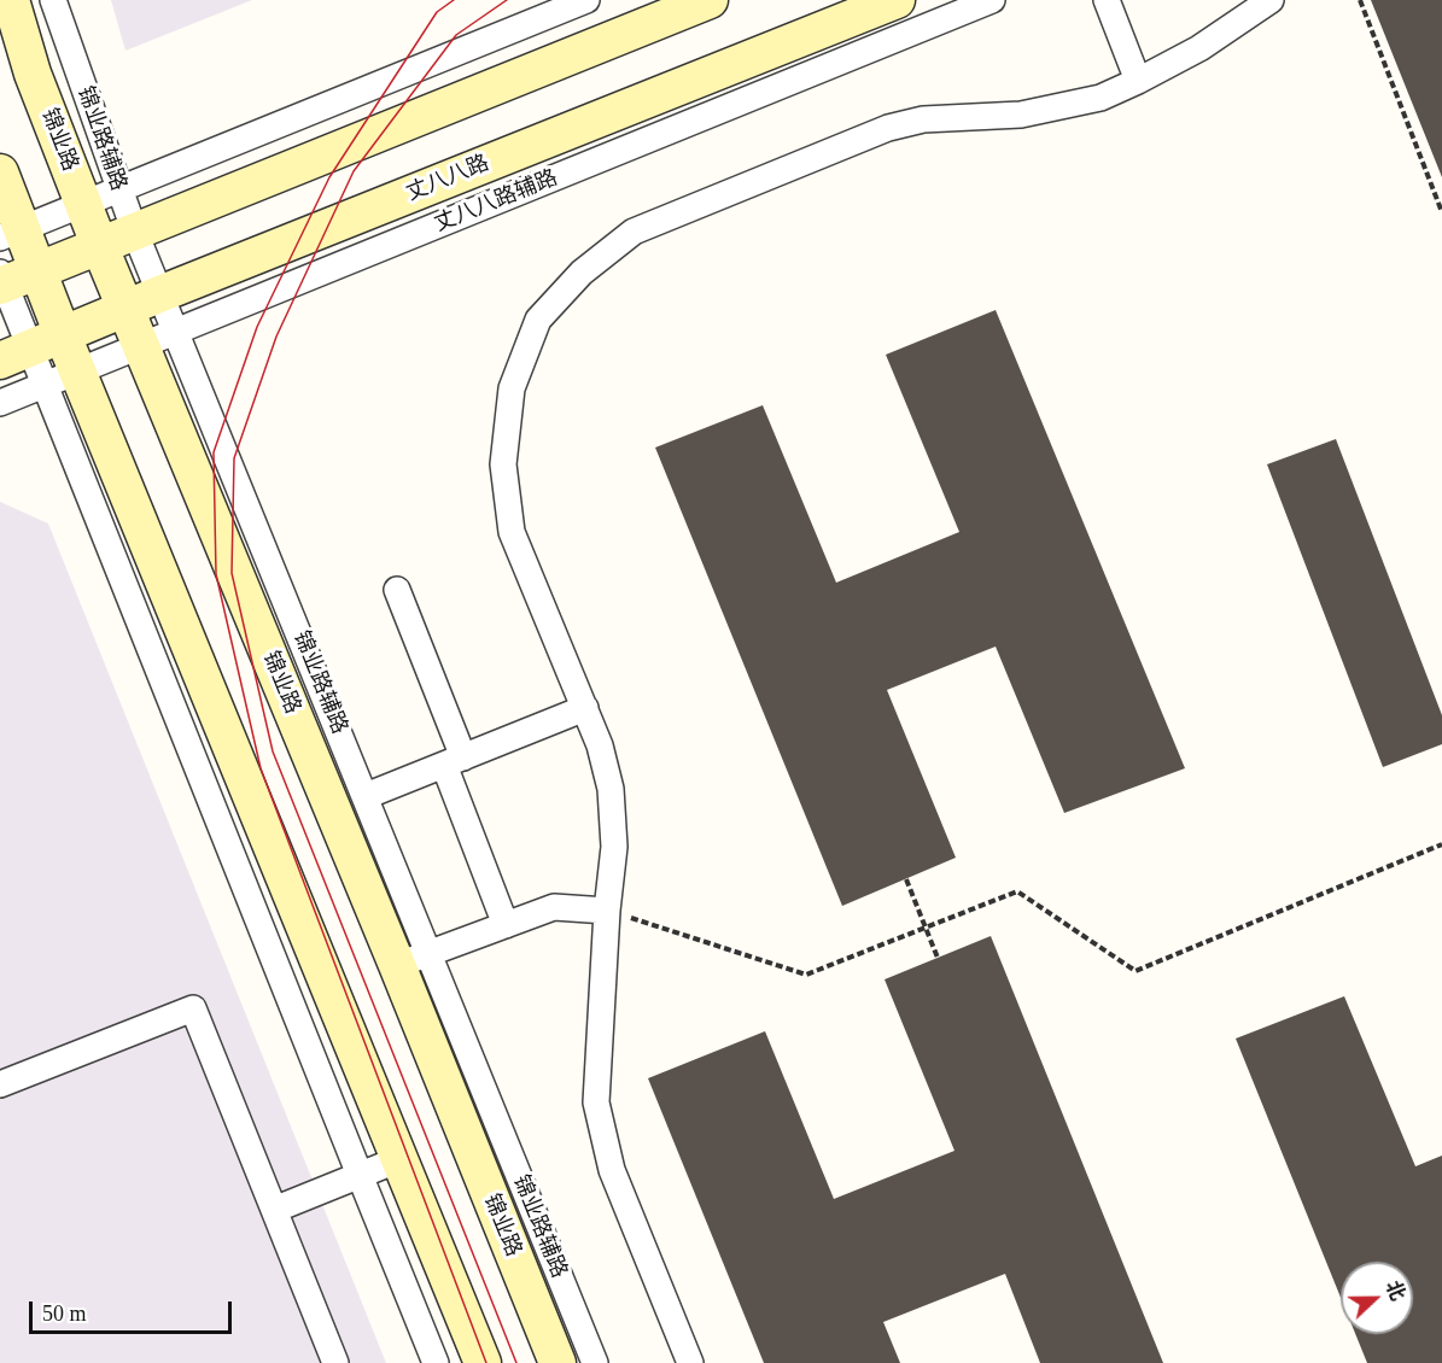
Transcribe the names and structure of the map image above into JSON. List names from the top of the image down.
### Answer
{
  "streets": {
    "main road": ["锦业路", "丈八八路"],
    "street": ["锦业路辅路", "丈八八路辅路"]
  },
  "crossings": [
    ["锦业路辅路", "锦业路"],
    ["锦业路辅路", "丈八八路"],
    ["锦业路辅路", "丈八八路辅路"],
    ["锦业路", "丈八八路"],
    ["锦业路", "丈八八路辅路"]
  ],
  "scale_bar": "50 m",
  "north": "right"
}
